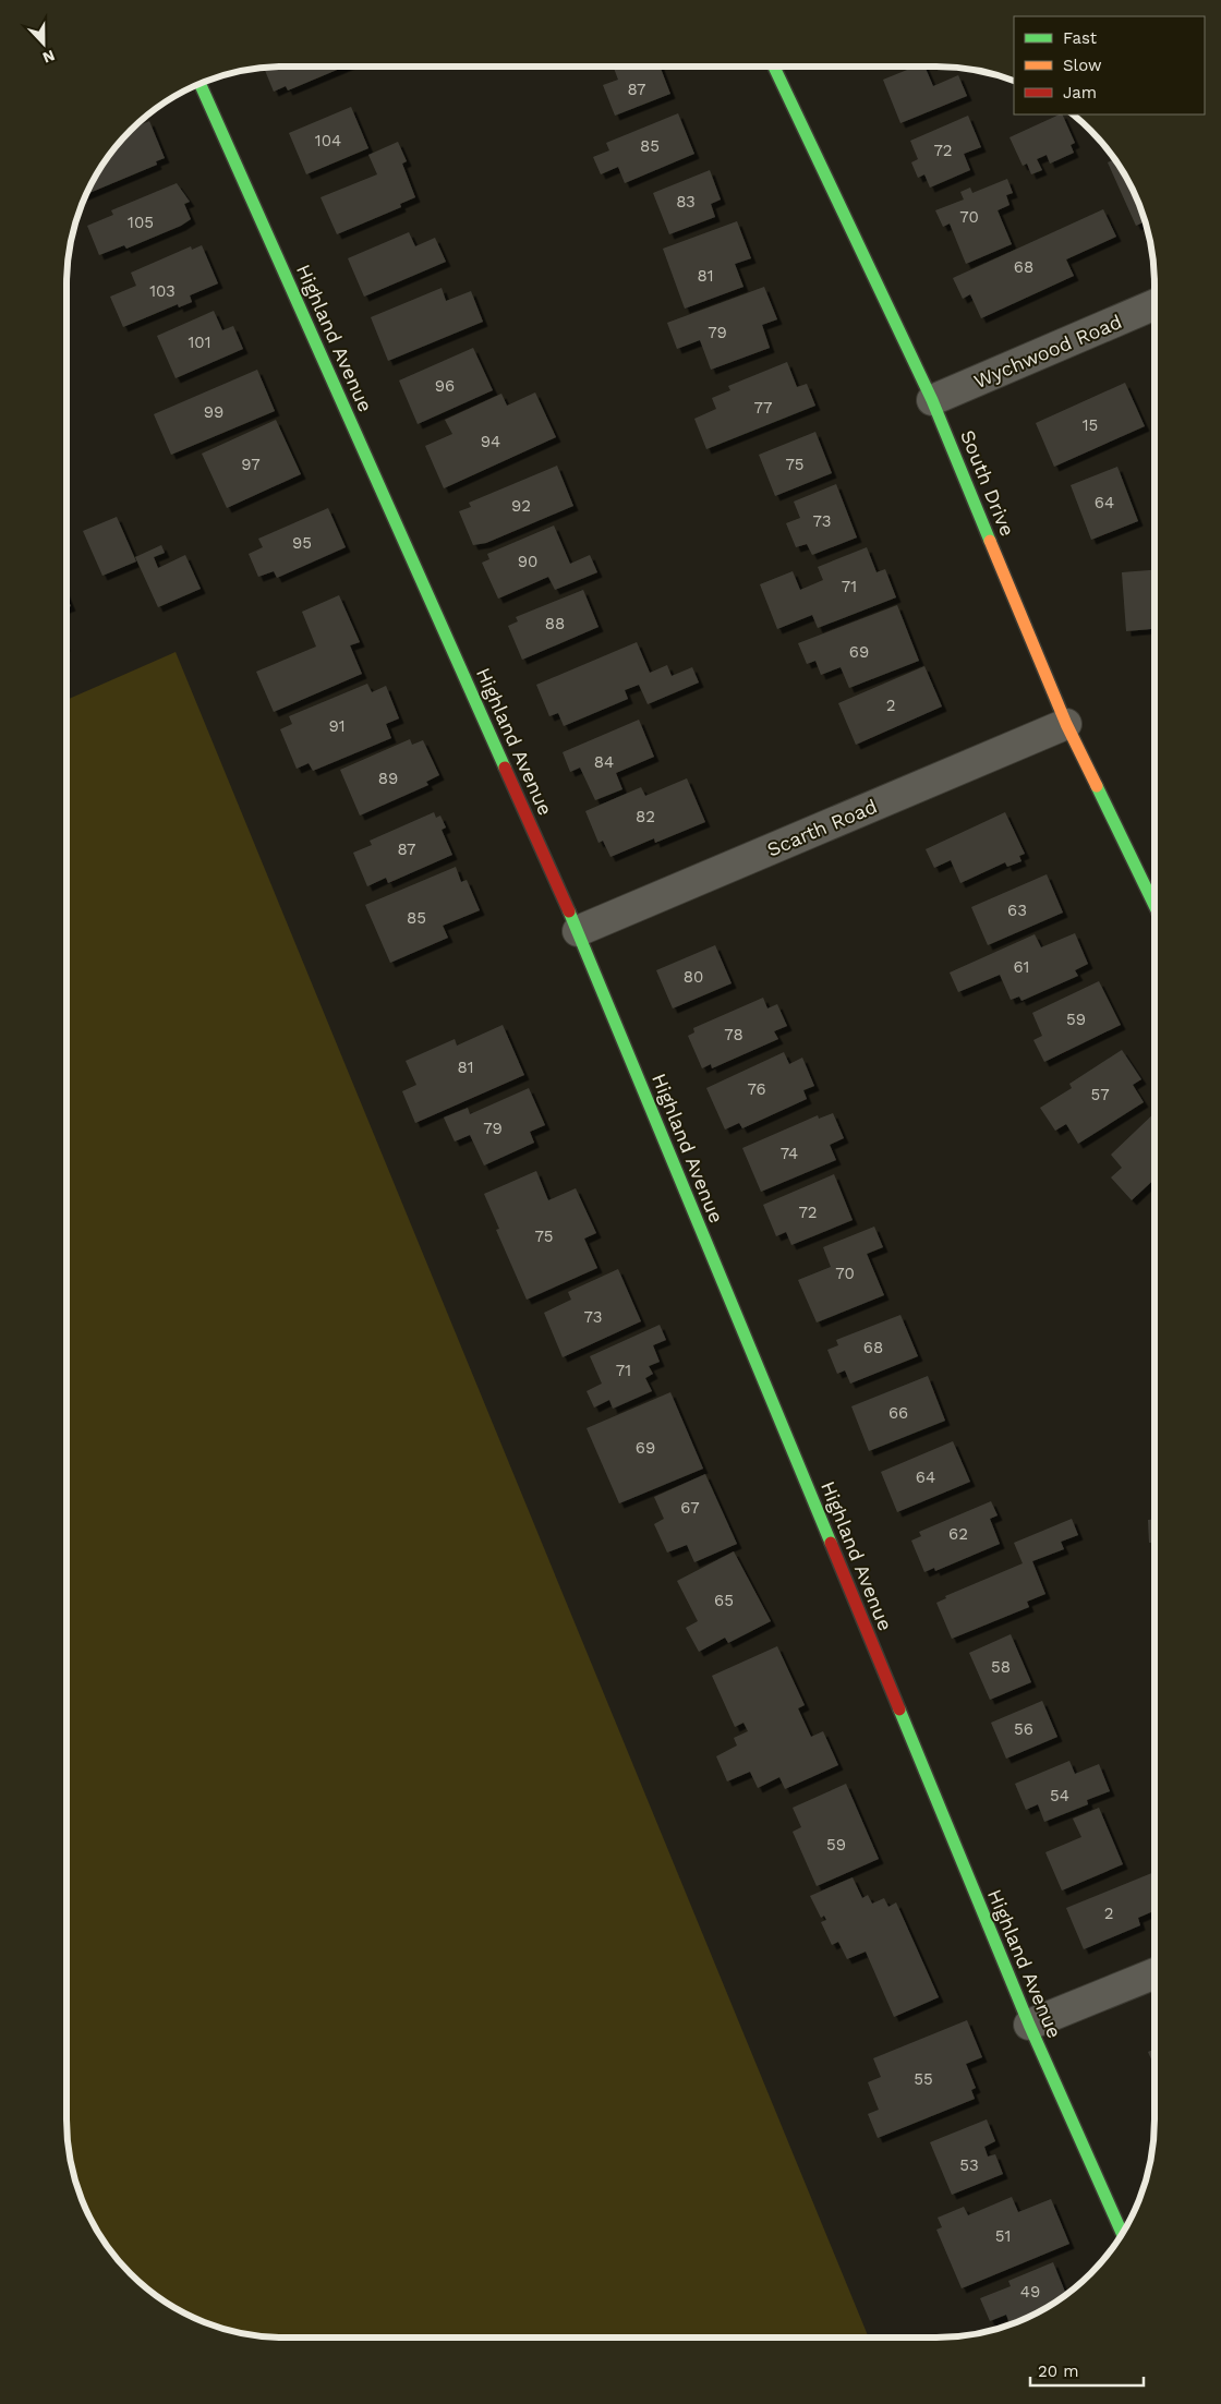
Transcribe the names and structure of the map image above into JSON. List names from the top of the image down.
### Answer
{
  "streets": {
    "street": [
      "Highland Avenue",
      "Wychwood Road",
      "South Drive",
      "Scarth Road"
    ]
  },
  "crossings": [
    ["Highland Avenue", "Scarth Road"],
    ["Wychwood Road", "South Drive"],
    ["South Drive", "Scarth Road"]
  ],
  "house_numbers": [
    "87",
    "104",
    "85",
    "72",
    "83",
    "70",
    "105",
    "68",
    "81",
    "103",
    "79",
    "101",
    "96",
    "77",
    "99",
    "15",
    "94",
    "97",
    "75",
    "64",
    "92",
    "73",
    "95",
    "90",
    "71",
    "88",
    "69",
    "2",
    "91",
    "84",
    "89",
    "82",
    "87",
    "63",
    "85",
    "61",
    "80",
    "59",
    "78",
    "81",
    "76",
    "57",
    "79",
    "74",
    "72",
    "75",
    "70",
    "73",
    "68",
    "71",
    "66",
    "69",
    "64",
    "67",
    "62",
    "65",
    "58",
    "56",
    "54",
    "59",
    "2",
    "55",
    "53",
    "51",
    "49"
  ],
  "legend": ["Fast", "Slow", "Jam"],
  "scale_bar": "20 m",
  "north": "bottom"
}
